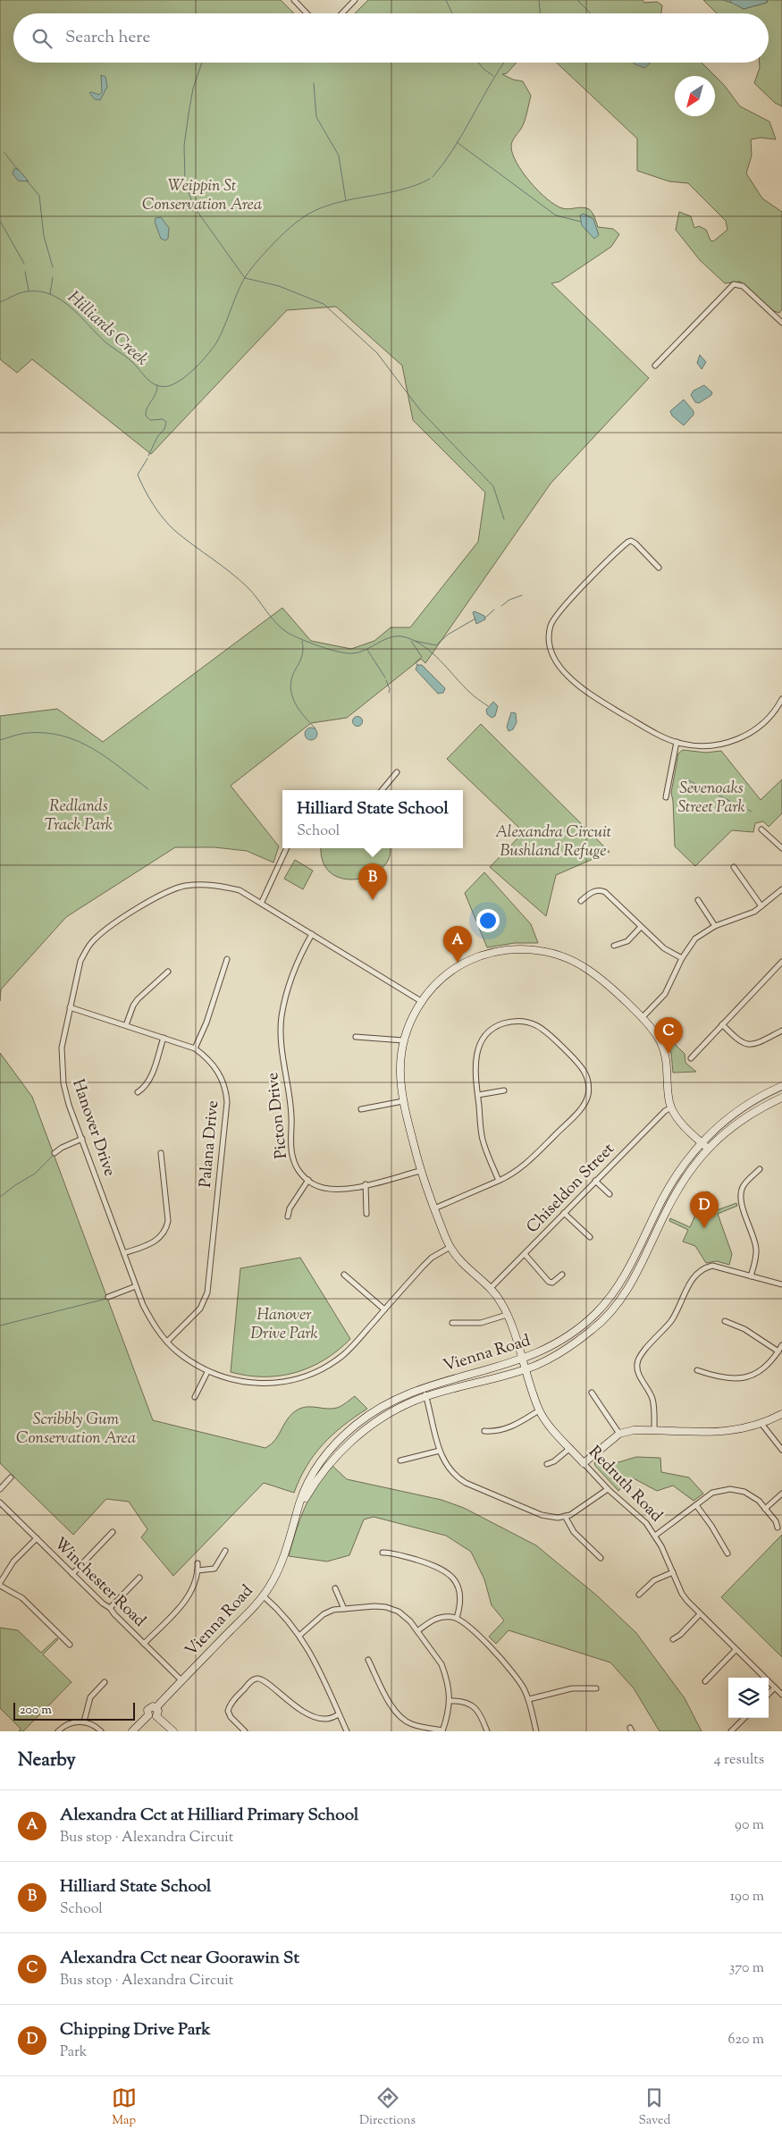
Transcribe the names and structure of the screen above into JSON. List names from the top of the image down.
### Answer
{
  "streets": {
    "main road": ["Vienna Road", "Redruth Road"],
    "street": [
      "Picton Drive",
      "Hanover Drive",
      "Palana Drive",
      "Chiseldon Street",
      "Winchester Road"
    ]
  },
  "crossings": [
    ["Picton Drive", "Hanover Drive"],
    ["Hanover Drive", "Palana Drive"],
    ["Hanover Drive", "Redruth Road"],
    ["Chiseldon Street", "Redruth Road"],
    ["Vienna Road", "Redruth Road"],
    ["Vienna Road", "Winchester Road"]
  ],
  "water": ["Hilliards Creek"],
  "parks": [
    "Weippin St Conservation Area",
    "Sevenoaks Street Park",
    "Redlands Track Park",
    "Alexandra Circuit Bushland Refuge",
    "Hanover Drive Park",
    "Scribbly Gum Conservation Area"
  ],
  "scale_bar": "200 m",
  "north": "bottom left",
  "page": {
    "search": "Search here",
    "popup": ["Hilliard State School", "School"],
    "pins": [
      "B",
      "A",
      "C",
      "D"
    ],
    "scale": "200 m",
    "heading": ["Nearby", "4 results"],
    "list": [
      {
        "mark": "A",
        "name": "Alexandra Cct at Hilliard Primary School",
        "note": "Bus stop · Alexandra Circuit",
        "value": "90 m"
      },
      {
        "mark": "B",
        "name": "Hilliard State School",
        "note": "School",
        "value": "190 m"
      },
      {
        "mark": "C",
        "name": "Alexandra Cct near Goorawin St",
        "note": "Bus stop · Alexandra Circuit",
        "value": "370 m"
      },
      {
        "mark": "D",
        "name": "Chipping Drive Park",
        "note": "Park",
        "value": "620 m"
      }
    ],
    "nav": ["Map", "Directions", "Saved"]
  }
}
